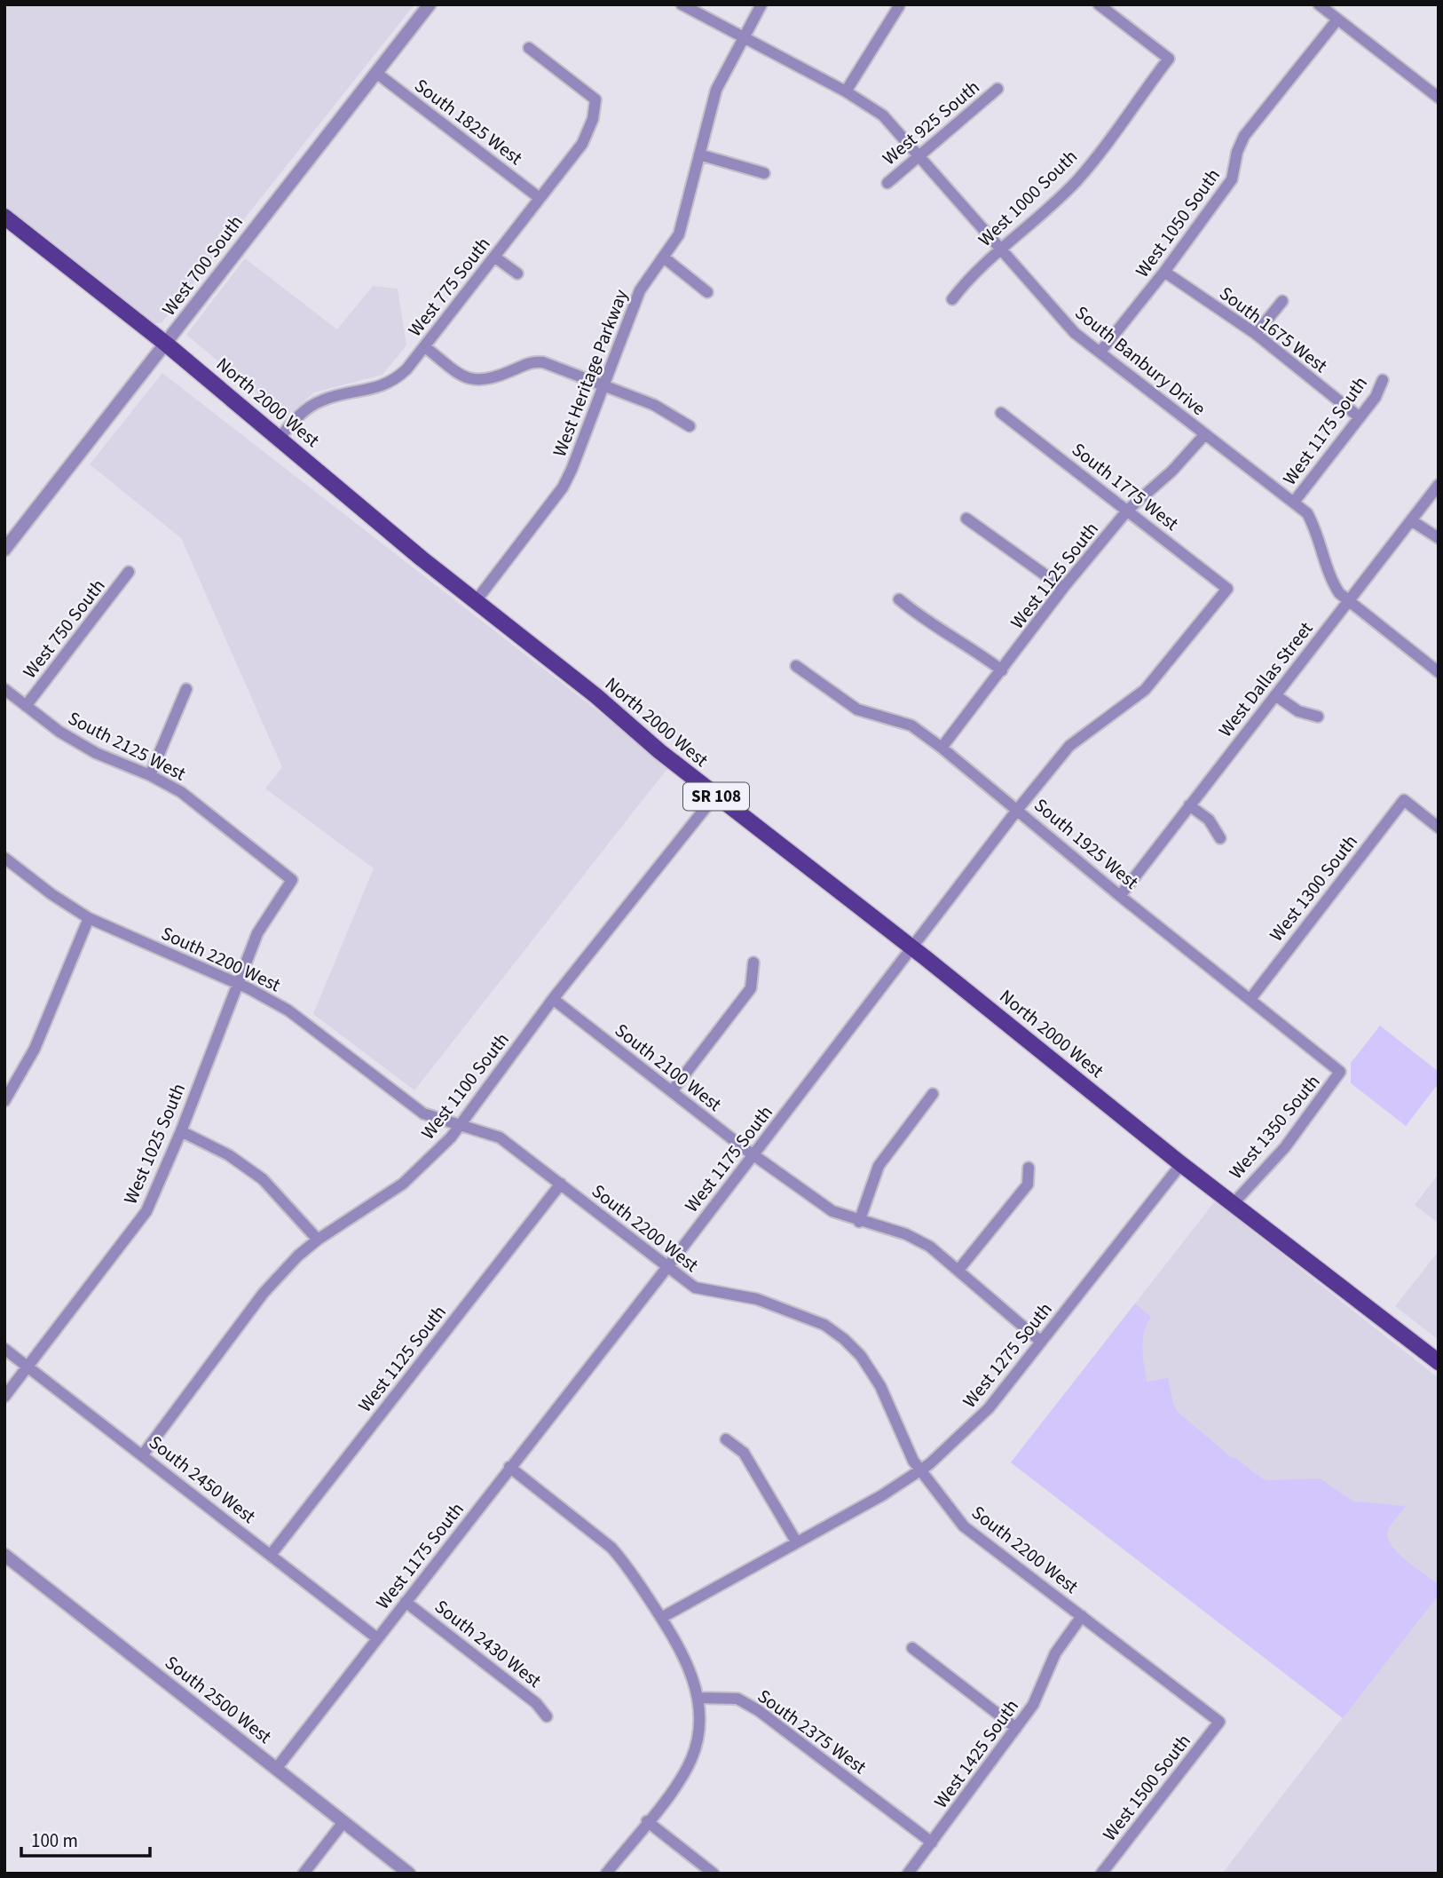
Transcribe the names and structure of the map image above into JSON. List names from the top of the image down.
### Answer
{
  "streets": {
    "main road": ["North 2000 West", "SR 108"],
    "street": [
      "South 1825 West",
      "West 925 South",
      "West 1000 South",
      "West 1050 South",
      "West 700 South",
      "West 775 South",
      "South 1675 West",
      "South Banbury Drive",
      "West Heritage Parkway",
      "West 1175 South",
      "South 1775 West",
      "West 1125 South",
      "West 750 South",
      "West Dallas Street",
      "South 2125 West",
      "South 1925 West",
      "West 1300 South",
      "South 2200 West",
      "South 2100 West",
      "West 1100 South",
      "West 1350 South",
      "West 1025 South",
      "West 1275 South",
      "South 2450 West",
      "South 2430 West",
      "South 2500 West",
      "South 2375 West",
      "West 1425 South",
      "West 1500 South"
    ]
  },
  "crossings": [
    ["South 1825 West", "West 700 South"],
    ["South 1825 West", "West 775 South"],
    ["West 925 South", "South Banbury Drive"],
    ["West 1000 South", "South Banbury Drive"],
    ["West 1050 South", "South 1675 West"],
    ["West 1050 South", "South Banbury Drive"],
    ["West 700 South", "North 2000 West"],
    ["West 775 South", "North 2000 West"],
    ["South 1675 West", "West 1175 South"],
    ["South Banbury Drive", "West Heritage Parkway"],
    ["South Banbury Drive", "West 1175 South"],
    ["South Banbury Drive", "West 1125 South"],
    ["South Banbury Drive", "West Dallas Street"],
    ["West Heritage Parkway", "North 2000 West"],
    ["North 2000 West", "West 1175 South"],
    ["North 2000 West", "West 1100 South"],
    ["North 2000 West", "West 1350 South"],
    ["North 2000 West", "West 1275 South"],
    ["West 1175 South", "South 1775 West"],
    ["West 1175 South", "South 1925 West"],
    ["West 1175 South", "South 2200 West"],
    ["West 1175 South", "South 2100 West"],
    ["West 1175 South", "South 2450 West"],
    ["West 1175 South", "South 2430 West"],
    ["West 1175 South", "South 2500 West"],
    ["South 1775 West", "West 1125 South"],
    ["West 1125 South", "South 1925 West"],
    ["West 1125 South", "South 2200 West"],
    ["West 1125 South", "South 2450 West"],
    ["West 750 South", "South 2125 West"],
    ["West Dallas Street", "South 1925 West"],
    ["South 2125 West", "West 1025 South"],
    ["South 1925 West", "West 1300 South"],
    ["South 1925 West", "West 1350 South"],
    ["South 2200 West", "West 1100 South"],
    ["South 2200 West", "West 1025 South"],
    ["South 2200 West", "West 1275 South"],
    ["South 2200 West", "West 1425 South"],
    ["South 2200 West", "West 1500 South"],
    ["South 2100 West", "West 1100 South"],
    ["South 2100 West", "West 1275 South"],
    ["West 1100 South", "South 2450 West"],
    ["West 1025 South", "South 2450 West"],
    ["South 2375 West", "West 1425 South"]
  ],
  "scale_bar": "100 m"
}
